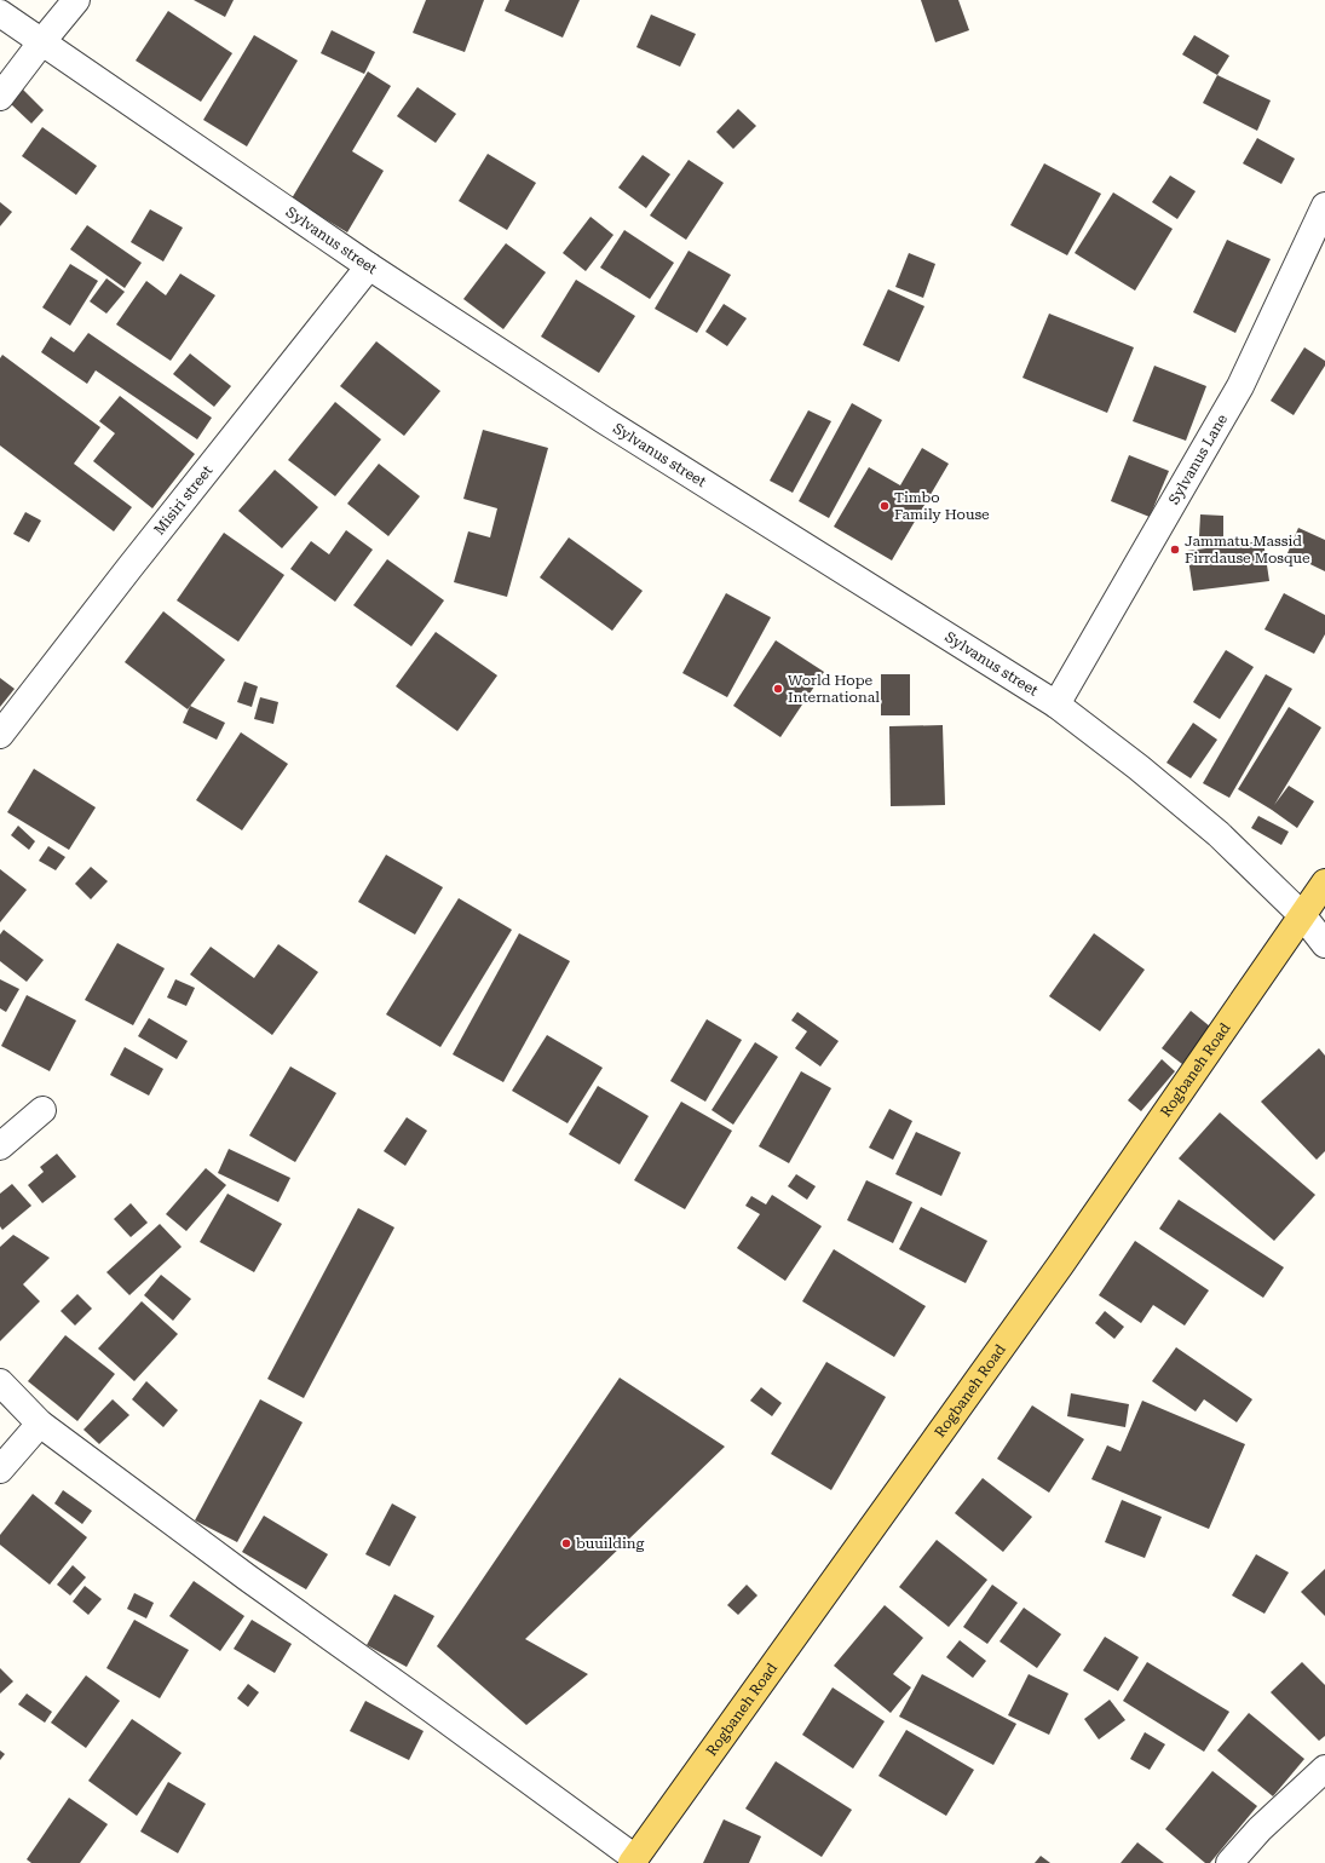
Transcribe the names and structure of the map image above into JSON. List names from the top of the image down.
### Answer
{
  "streets": {
    "main road": ["Rogbaneh Road"],
    "street": ["Sylvanus street", "Sylvanus Lane", "Misiri street"]
  },
  "crossings": [
    ["Sylvanus street", "Sylvanus Lane"],
    ["Sylvanus street", "Misiri street"],
    ["Sylvanus street", "Rogbaneh Road"]
  ],
  "places": [
    "Timbo Family House",
    "Jammatu Massid Firrdause Mosque",
    "World Hope International",
    "buuilding"
  ]
}
